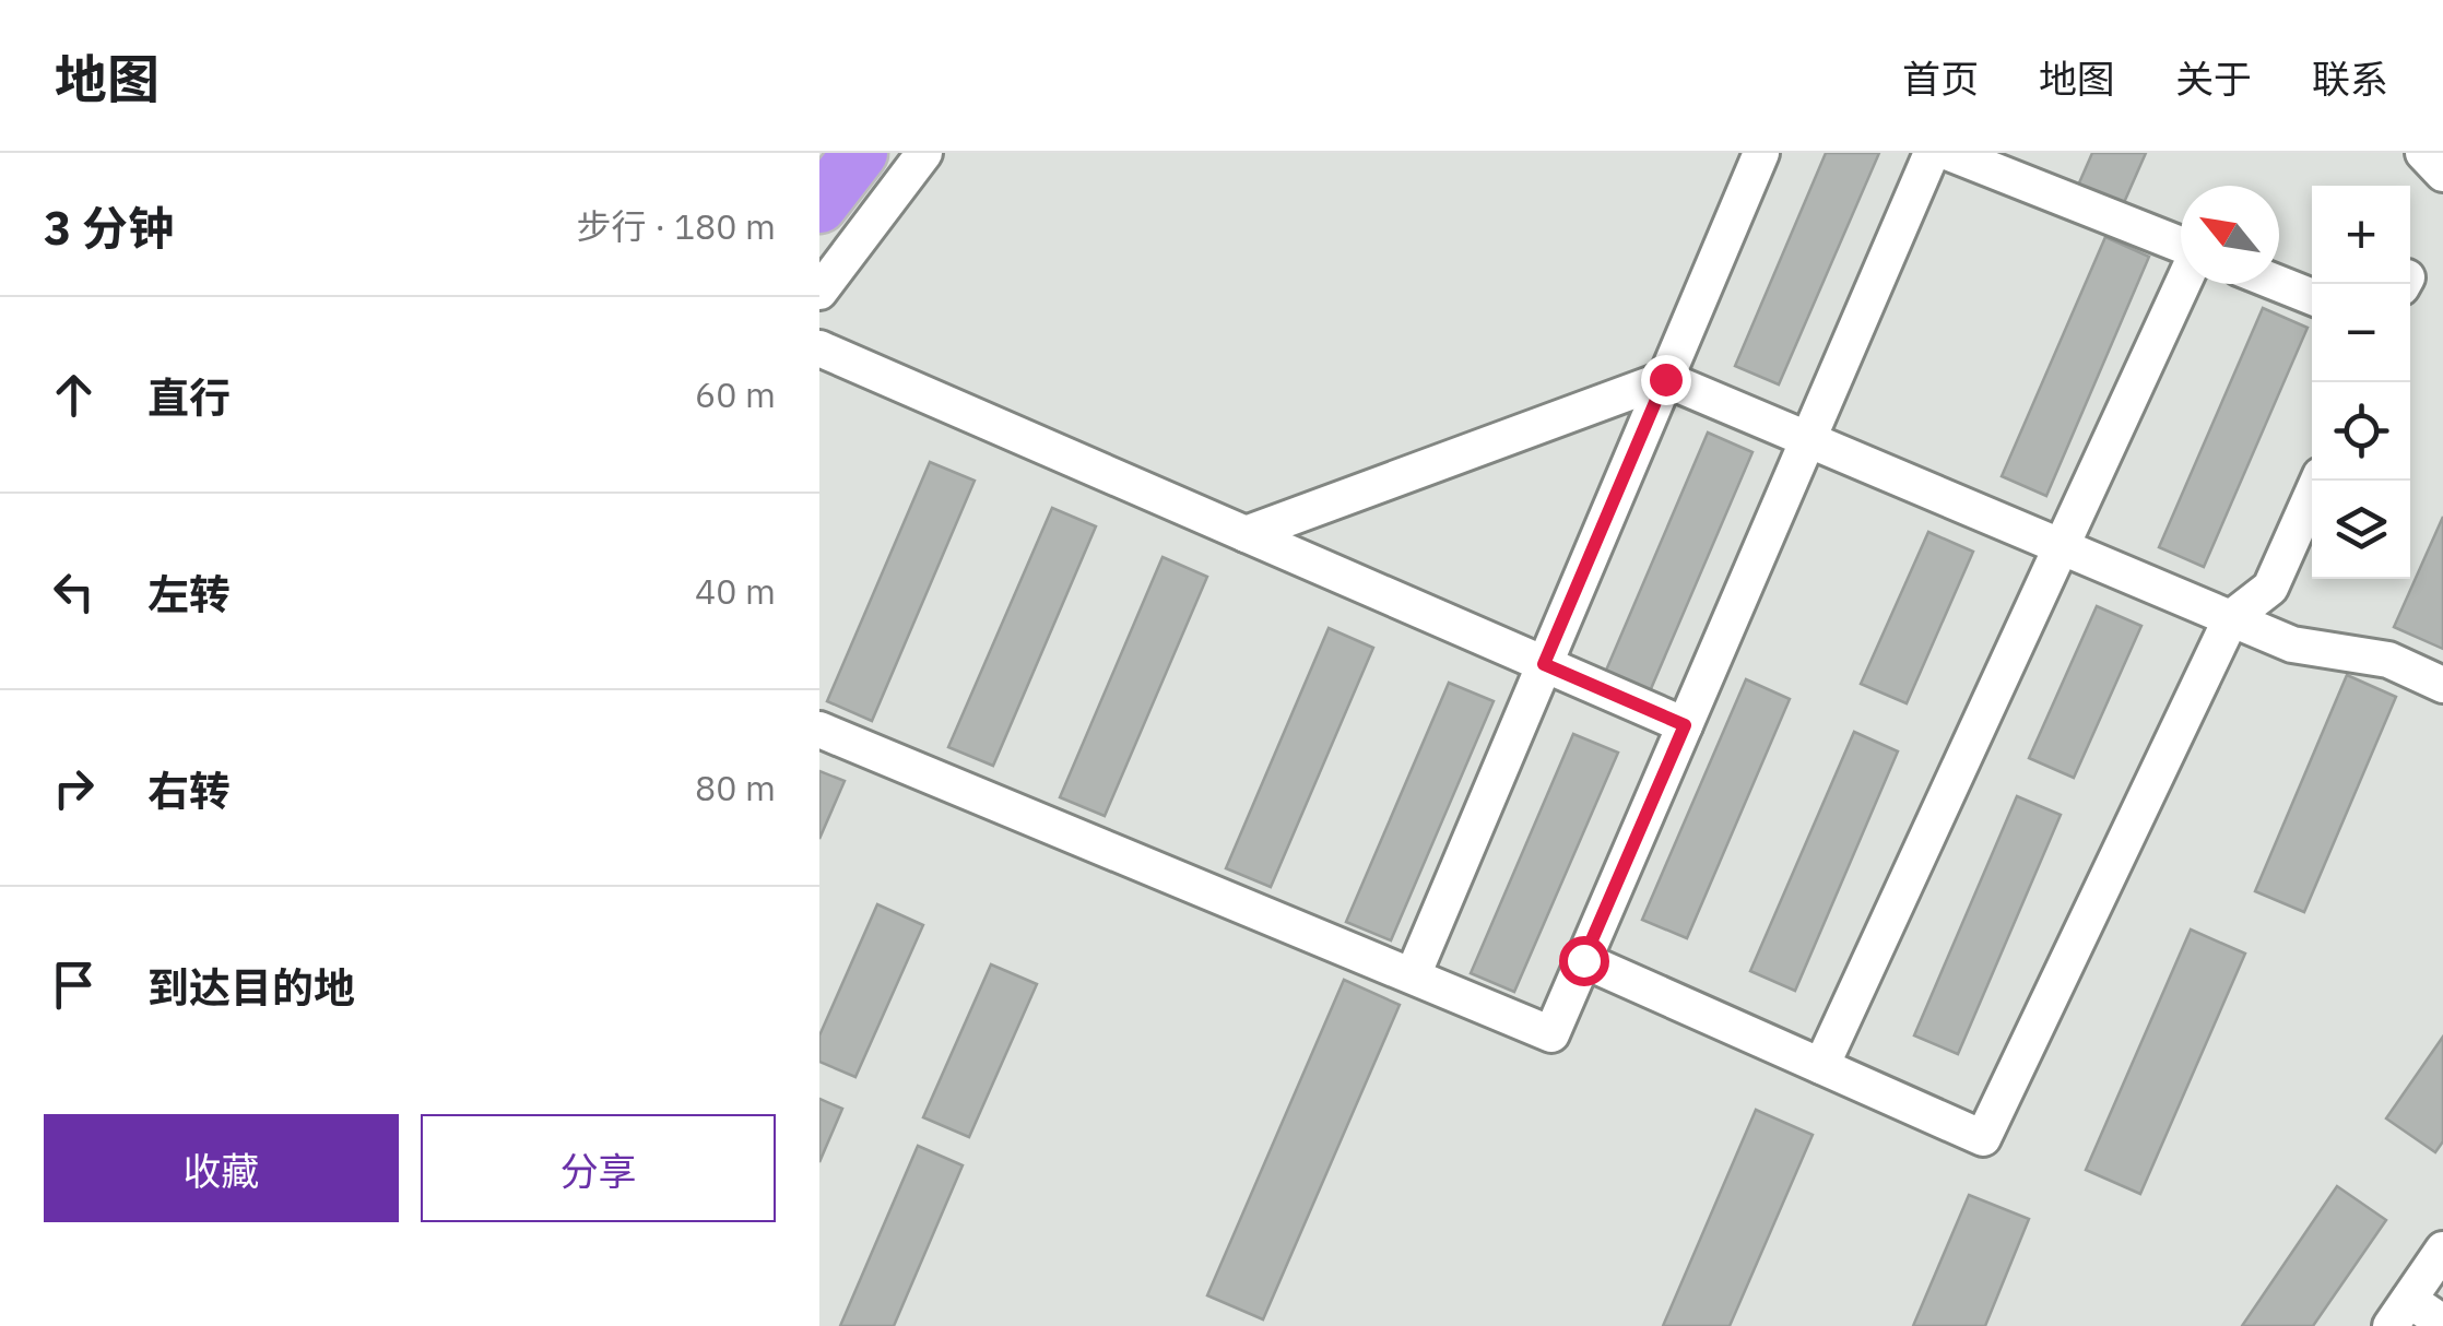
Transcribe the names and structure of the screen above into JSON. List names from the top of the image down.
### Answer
{
  "north": "top left",
  "page": {
    "header": "地图",
    "nav": [
      "首页",
      "地图",
      "关于",
      "联系"
    ],
    "heading": ["3 分钟", "步行 · 180 m"],
    "map_buttons": ["+", "−"],
    "list": [
      ["直行", "60 m"],
      ["左转", "40 m"],
      ["右转", "80 m"],
      "到达目的地"
    ],
    "buttons": ["收藏", "分享"]
  }
}
